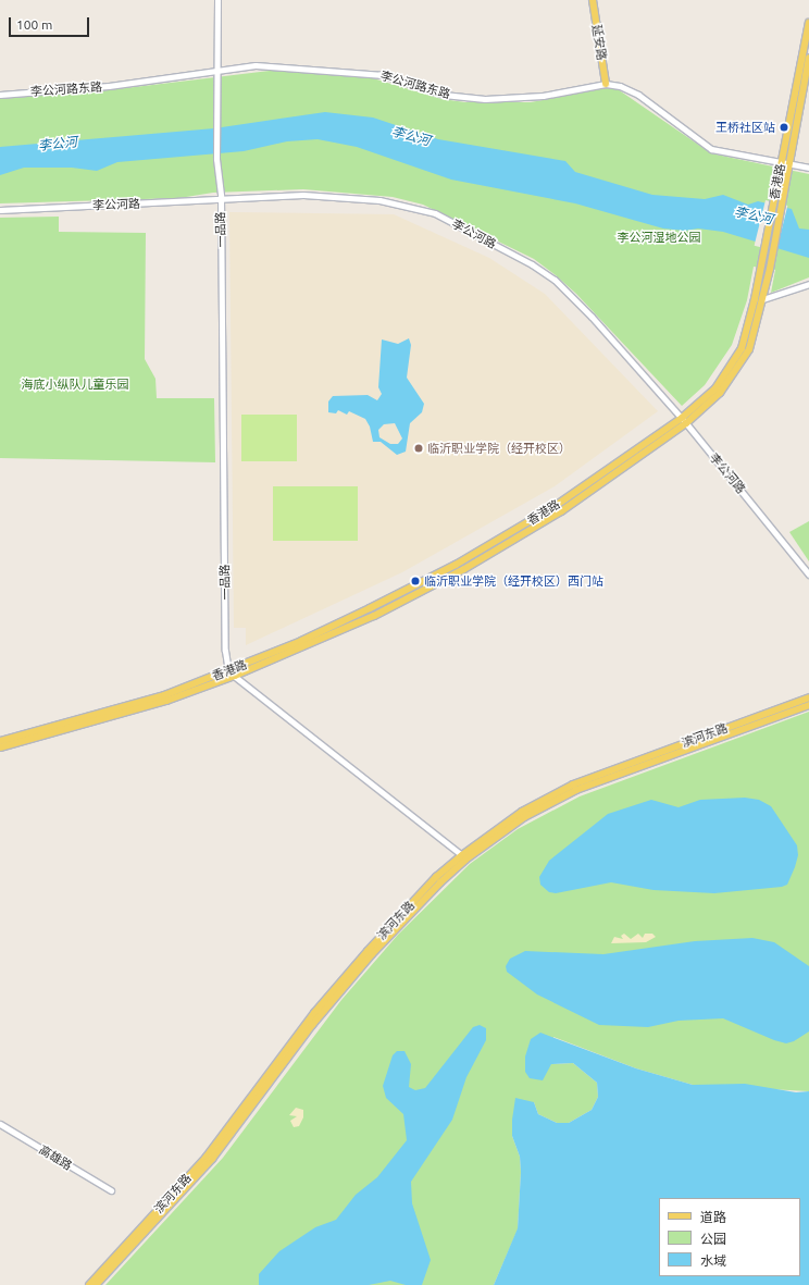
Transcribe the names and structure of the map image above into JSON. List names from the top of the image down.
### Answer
{
  "streets": {
    "main road": ["延安路", "香港路", "滨河东路"],
    "street": [
      "李公河路东路",
      "李公河路",
      "一品路",
      "高雄路"
    ]
  },
  "crossings": [
    ["延安路", "李公河路东路"],
    ["李公河路东路", "香港路"],
    ["李公河路东路", "一品路"],
    ["香港路", "李公河路"],
    ["香港路", "一品路"],
    ["李公河路", "一品路"]
  ],
  "water": ["李公河"],
  "parks": ["李公河湿地公园", "海底小纵队儿童乐园"],
  "places": ["王桥社区站", "临沂职业学院（经开校区）", "临沂职业学院（经开校区）西门站"],
  "legend": ["道路", "公园", "水域"],
  "scale_bar": "100 m"
}
